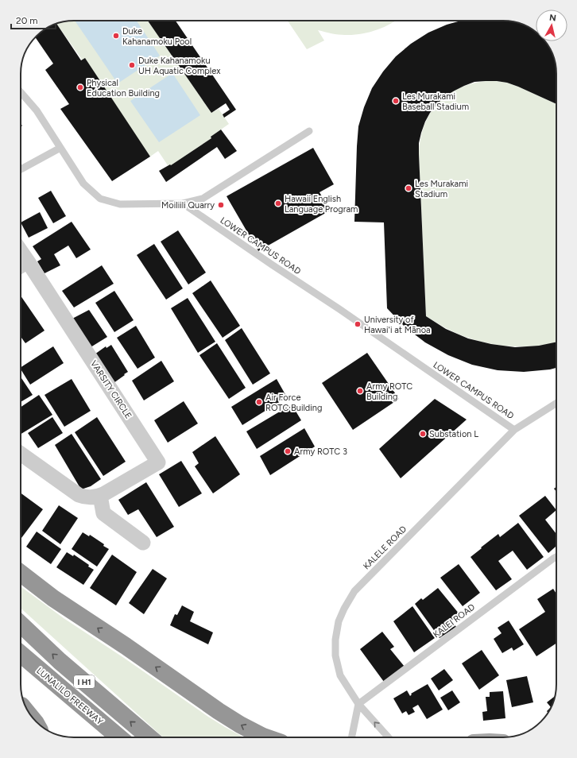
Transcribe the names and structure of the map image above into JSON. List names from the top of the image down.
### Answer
{
  "streets": {
    "highway": ["I H1", "LUNALILO FREEWAY"],
    "street": ["VARSITY CIRCLE"],
    "lane": ["LOWER CAMPUS ROAD", "KALELE ROAD", "KALEI ROAD"]
  },
  "crossings": [
    ["LOWER CAMPUS ROAD", "KALELE ROAD"],
    ["KALELE ROAD", "KALEI ROAD"]
  ],
  "places": [
    "Duke Kahanamoku Pool",
    "Duke Kahanamoku UH Aquatic Complex",
    "Physical Education Building",
    "Les Murakami Baseball Stadium",
    "Les Murakami Stadium",
    "Hawaii English Language Program",
    "Moiliili Quarry",
    "University of Hawaiʻi at Mānoa",
    "Army ROTC Building",
    "Air Force ROTC Building",
    "Substation L",
    "Army ROTC 3"
  ],
  "scale_bar": "20 m",
  "north": "top"
}
